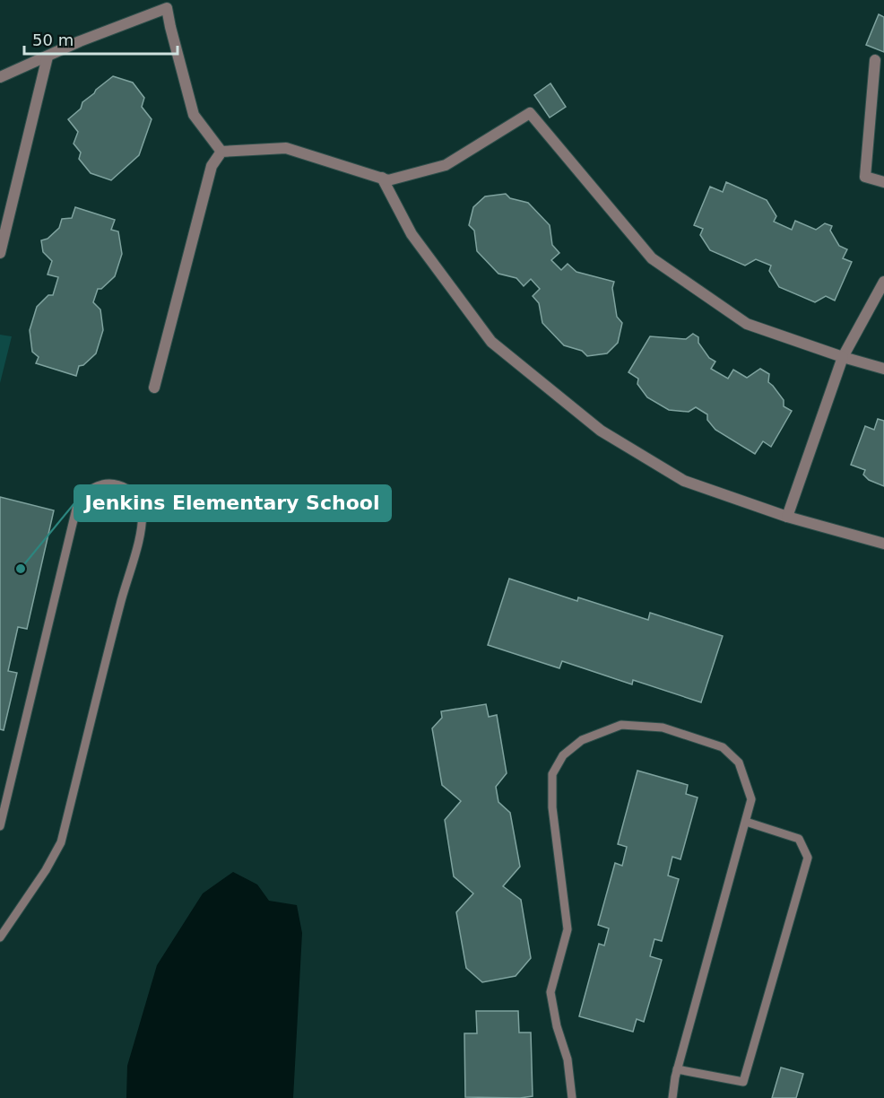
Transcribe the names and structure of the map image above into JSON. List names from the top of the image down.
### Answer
{
  "places": ["Jenkins Elementary School"],
  "scale_bar": "50 m"
}
